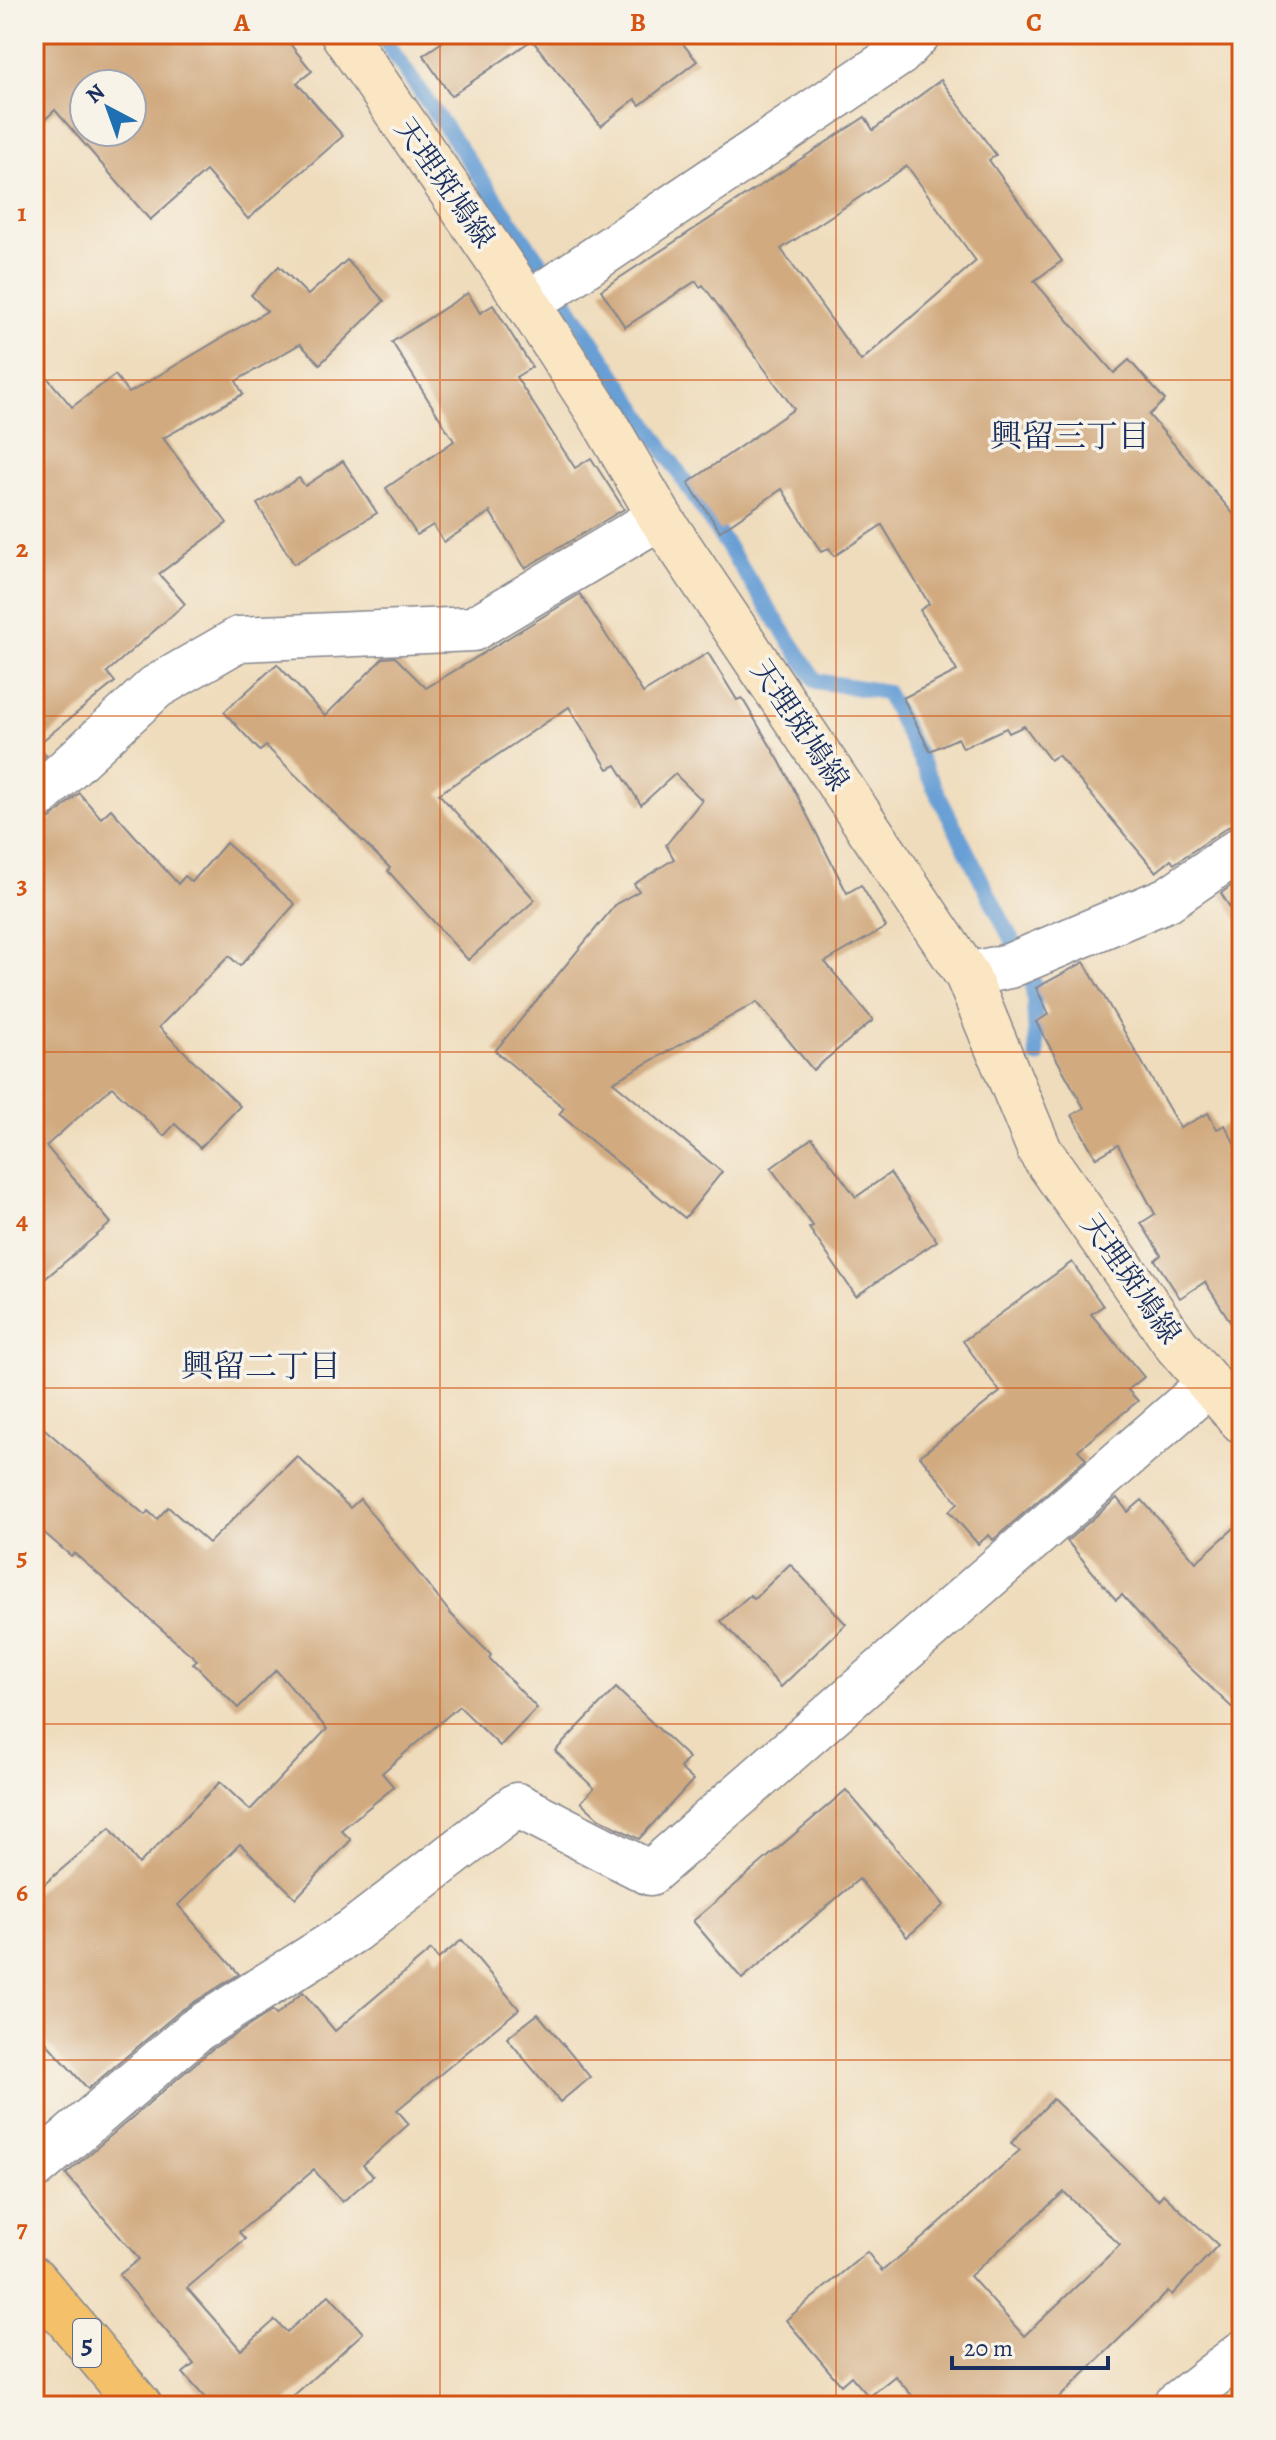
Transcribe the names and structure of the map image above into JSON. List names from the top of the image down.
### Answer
{
  "streets": {
    "main road": ["天理斑鳩線", "5"]
  },
  "districts": ["興留三丁目", "興留二丁目"],
  "scale_bar": "20 m",
  "north": "top left",
  "grid": {
    "columns": ["A", "B", "C"],
    "rows": [
      "1",
      "2",
      "3",
      "4",
      "5",
      "6",
      "7"
    ]
  }
}
